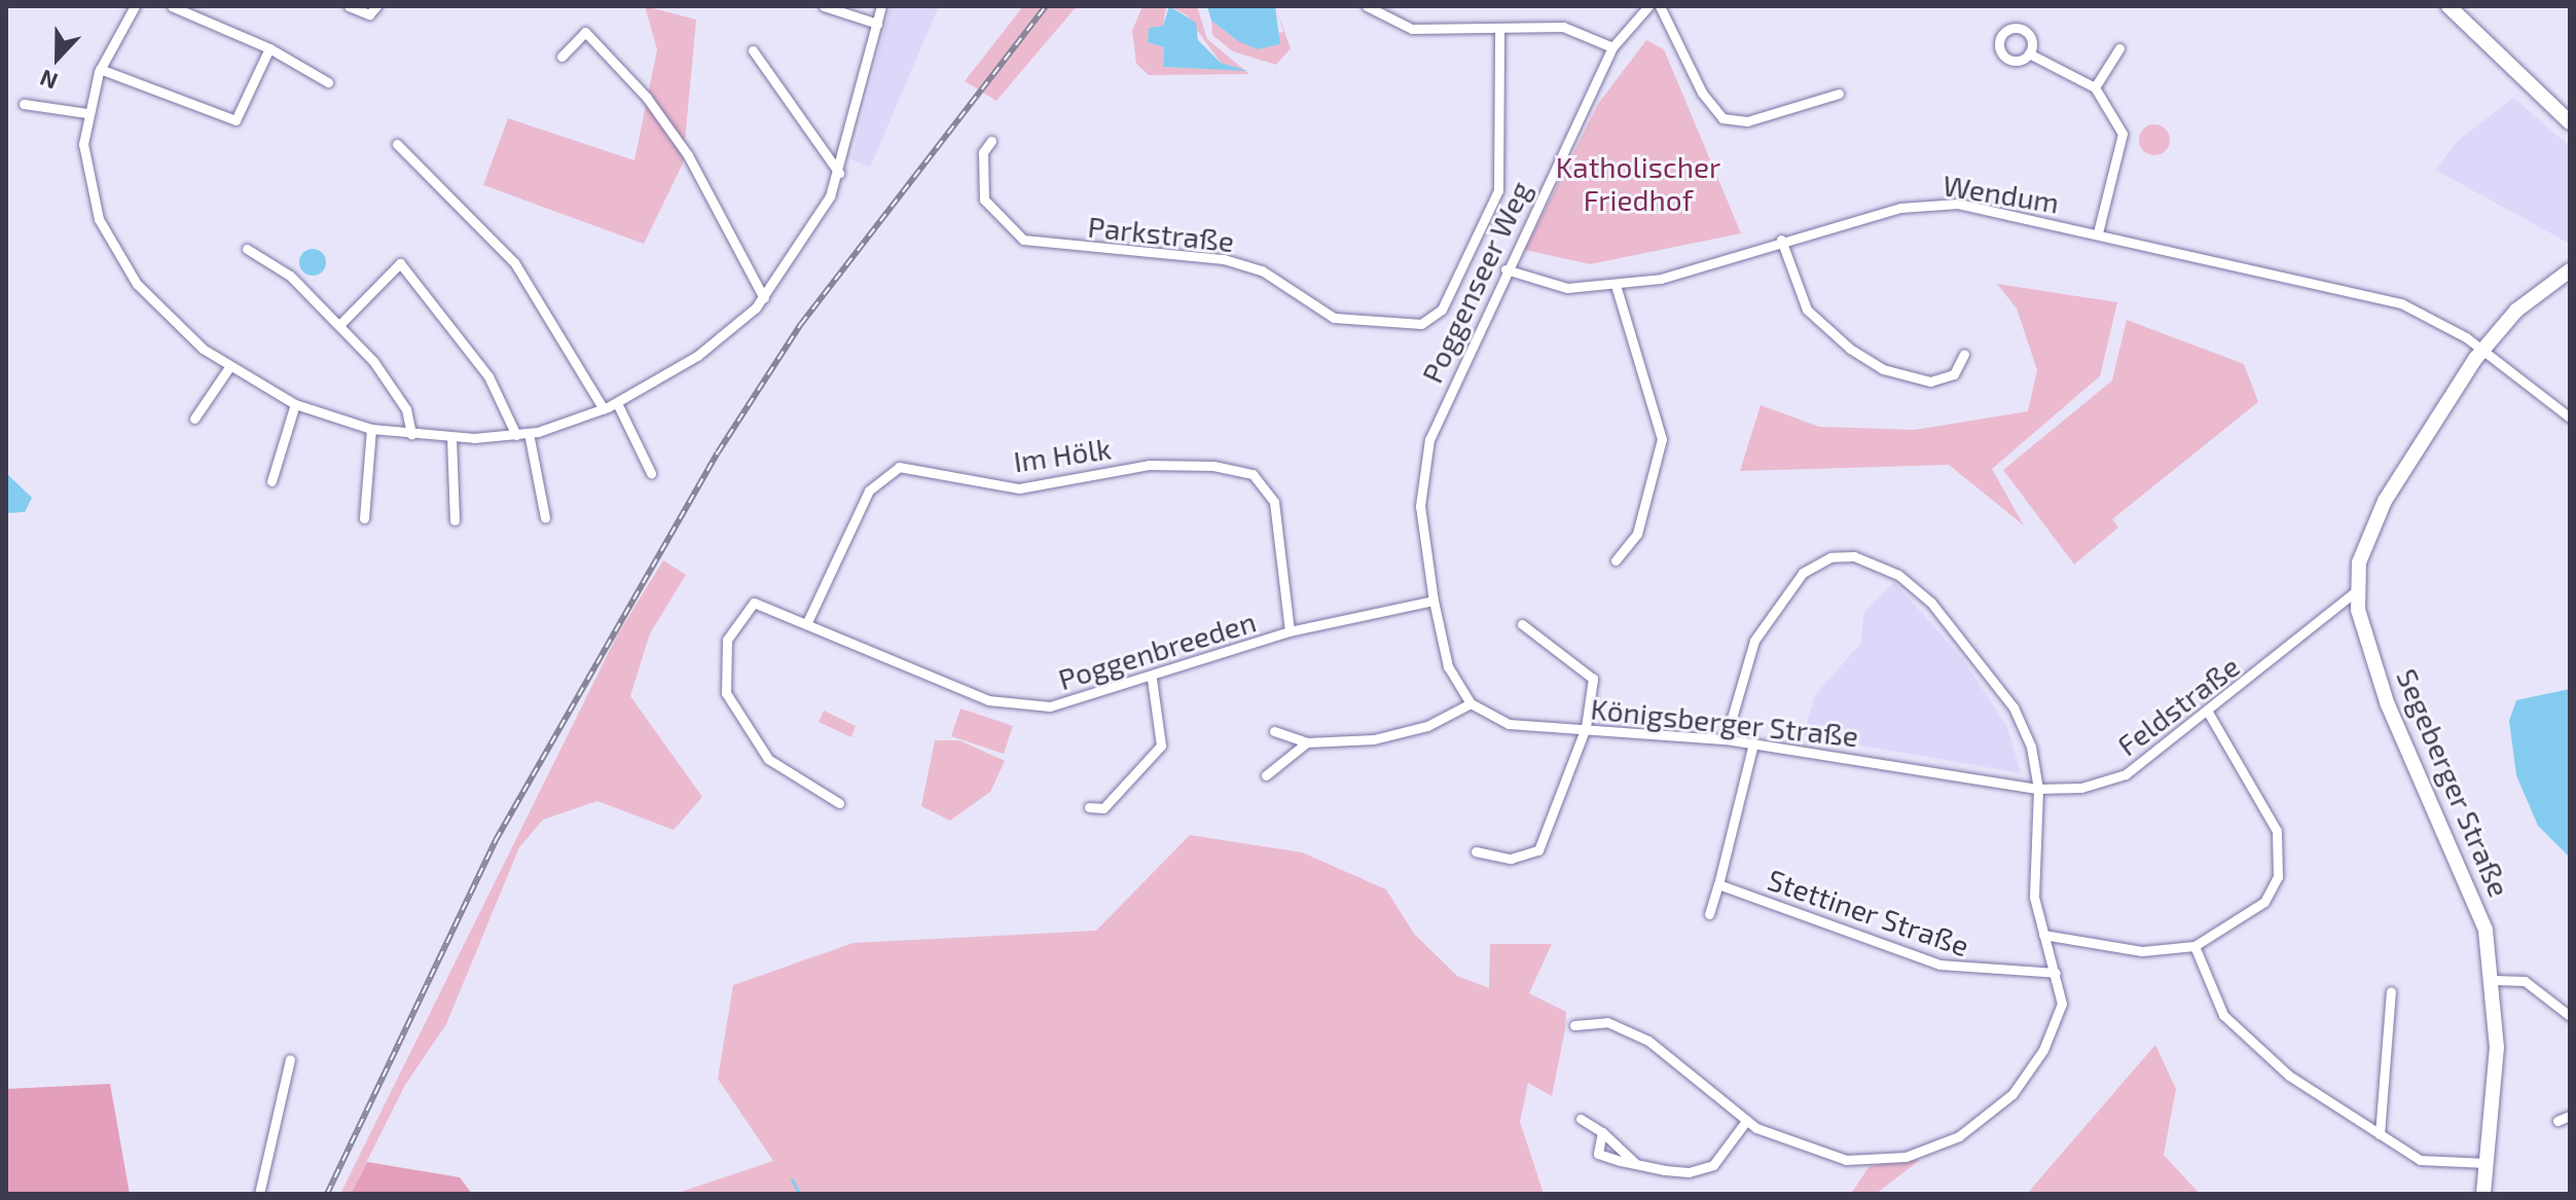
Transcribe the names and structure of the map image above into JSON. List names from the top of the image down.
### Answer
{
  "streets": {
    "main road": ["Segeberger Straße"],
    "street": [
      "Wendum",
      "Parkstraße",
      "Poggenseer Weg",
      "Im Hölk",
      "Poggenbreeden",
      "Feldstraße",
      "Königsberger Straße",
      "Stettiner Straße"
    ]
  },
  "crossings": [
    ["Wendum", "Poggenseer Weg"],
    ["Wendum", "Segeberger Straße"],
    ["Poggenseer Weg", "Poggenbreeden"],
    ["Im Hölk", "Poggenbreeden"],
    ["Feldstraße", "Königsberger Straße"],
    ["Feldstraße", "Segeberger Straße"]
  ],
  "parks": ["Katholischer Friedhof"],
  "north": "bottom"
}
